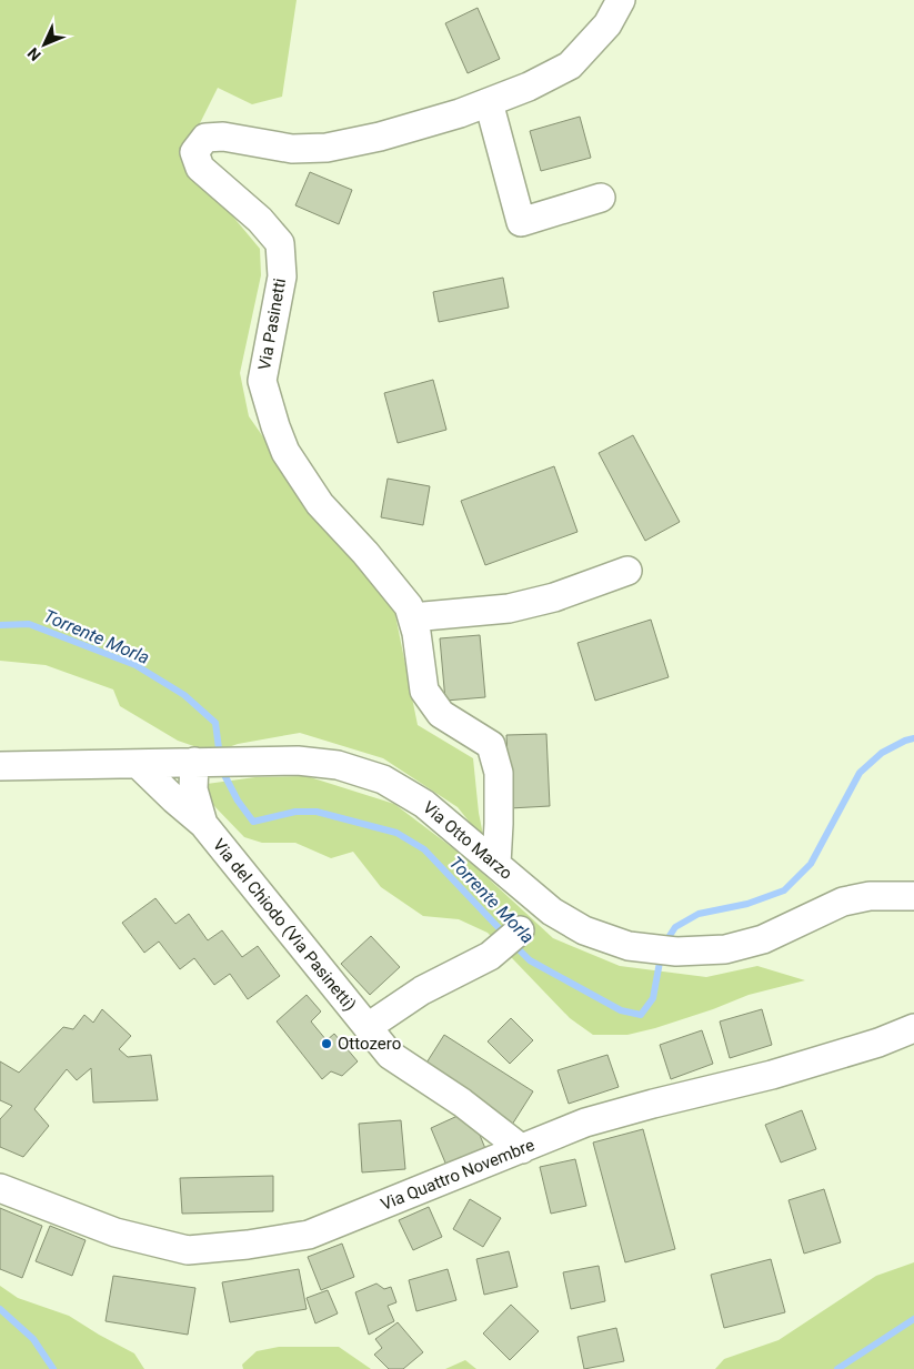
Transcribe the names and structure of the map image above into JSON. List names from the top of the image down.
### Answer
{
  "streets": {
    "street": [
      "Via Pasinetti",
      "Via Otto Marzo",
      "Via del Chiodo (Via Pasinetti)",
      "Via Quattro Novembre"
    ]
  },
  "crossings": [
    ["Via Pasinetti", "Via Otto Marzo"],
    ["Via del Chiodo (Via Pasinetti)", "Via Quattro Novembre"]
  ],
  "water": ["Torrente Morla"],
  "places": ["Ottozero"],
  "north": "bottom left"
}
